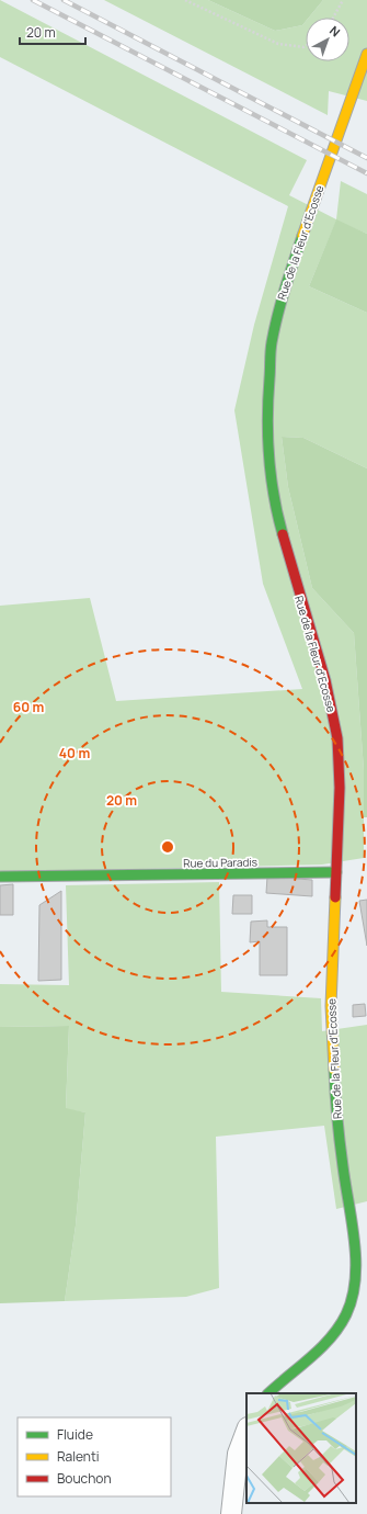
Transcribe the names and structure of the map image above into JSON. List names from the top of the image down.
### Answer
{
  "streets": {
    "street": ["Rue de la Fleur d'Ecosse", "Rue du Paradis"]
  },
  "crossings": [
    ["Rue de la Fleur d'Ecosse", "Rue du Paradis"]
  ],
  "legend": ["Fluide", "Ralenti", "Bouchon"],
  "scale_bar": "20 m",
  "north": "top right",
  "rings": ["60 m", "40 m", "20 m"]
}
